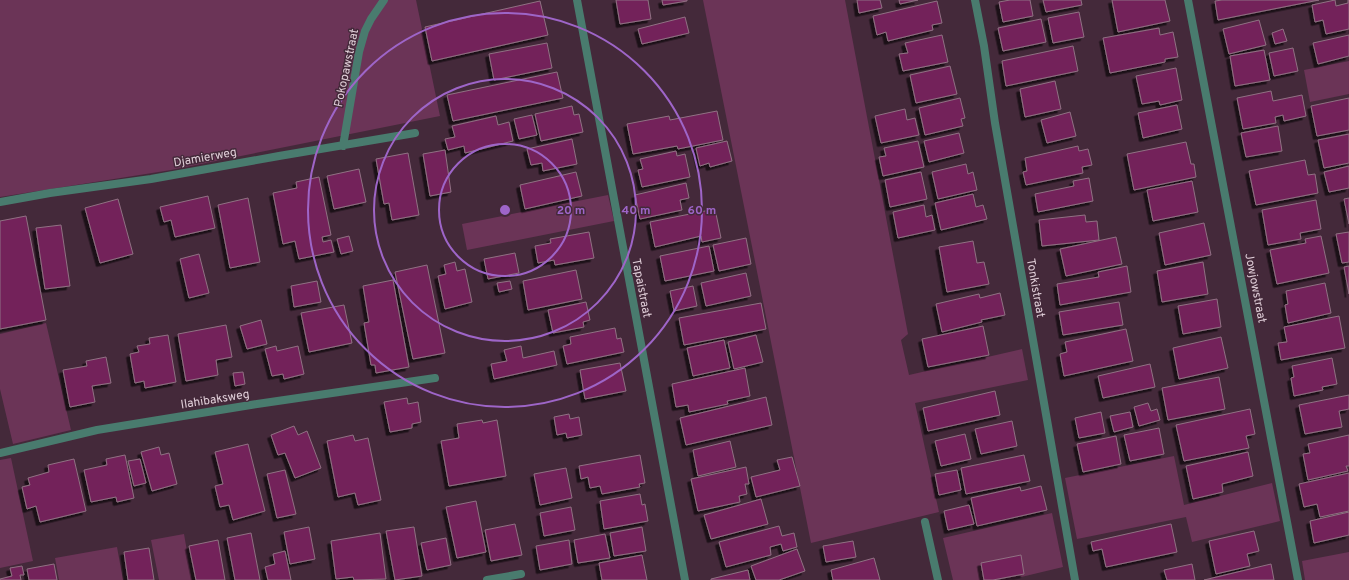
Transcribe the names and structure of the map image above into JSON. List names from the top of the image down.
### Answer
{
  "streets": {
    "street": [
      "Pokopawstraat",
      "Djamierweg",
      "Tapaistraat",
      "Tonkistraat",
      "Jowjowstraat",
      "Ilahibaksweg"
    ]
  },
  "crossings": [
    ["Pokopawstraat", "Djamierweg"]
  ],
  "rings": ["20 m", "40 m", "60 m"]
}
